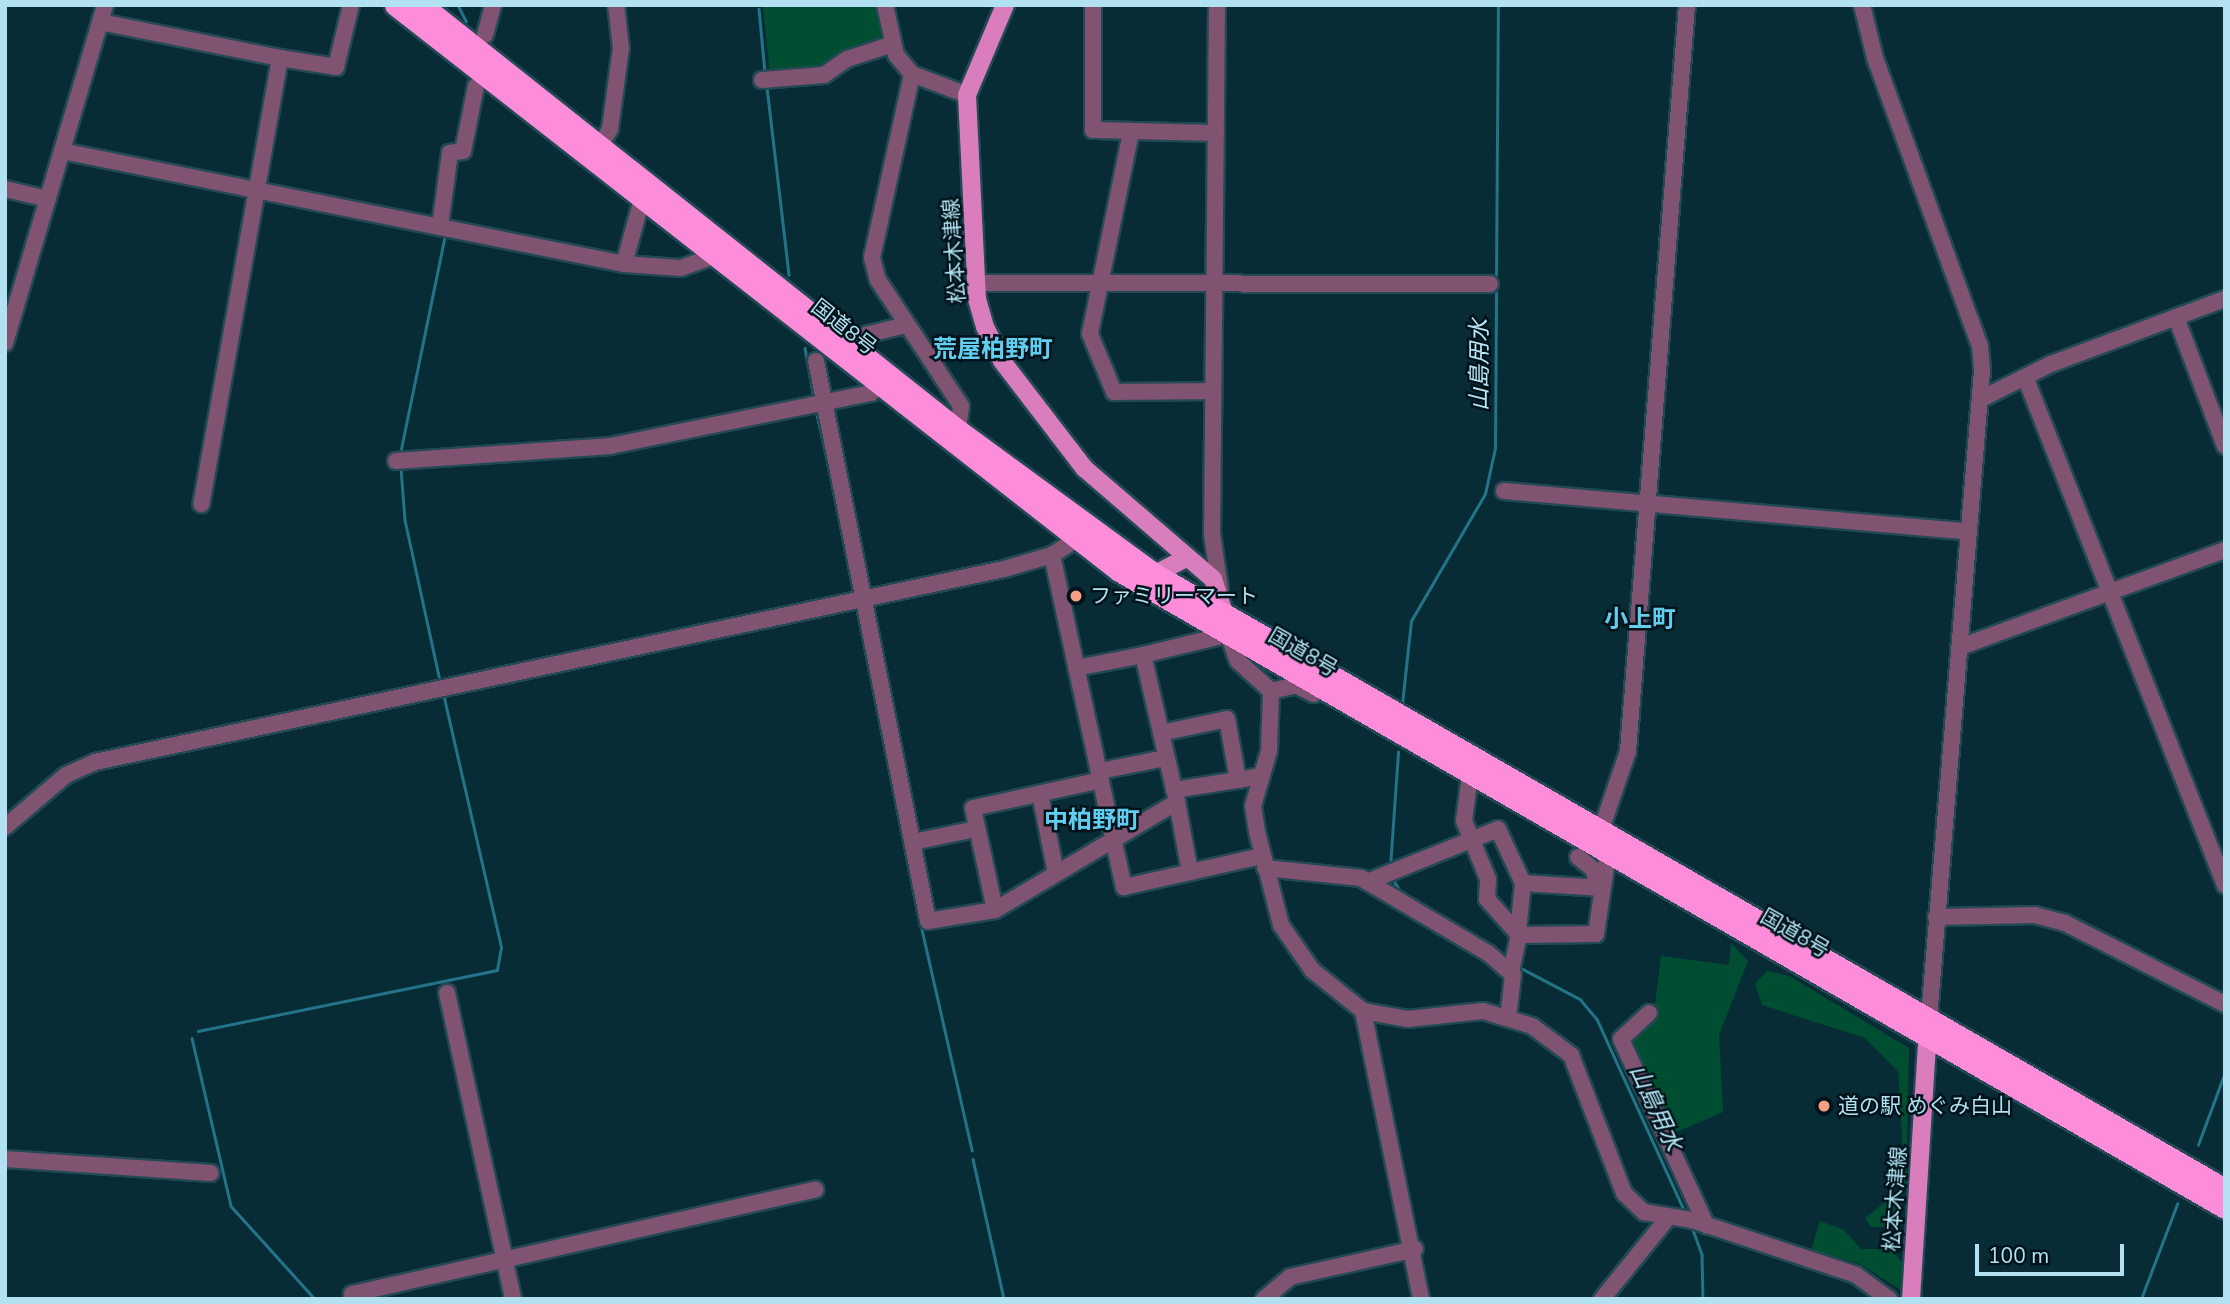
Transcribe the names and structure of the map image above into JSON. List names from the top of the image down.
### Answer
{
  "streets": {
    "highway": ["国道8号"],
    "main road": ["松本木津線"]
  },
  "crossings": [
    ["松本木津線", "国道8号"]
  ],
  "districts": ["荒屋柏野町", "小上町", "中柏野町"],
  "water": ["山島用水"],
  "places": ["ファミリーマート", "道の駅 めぐみ白山"],
  "scale_bar": "100 m"
}
